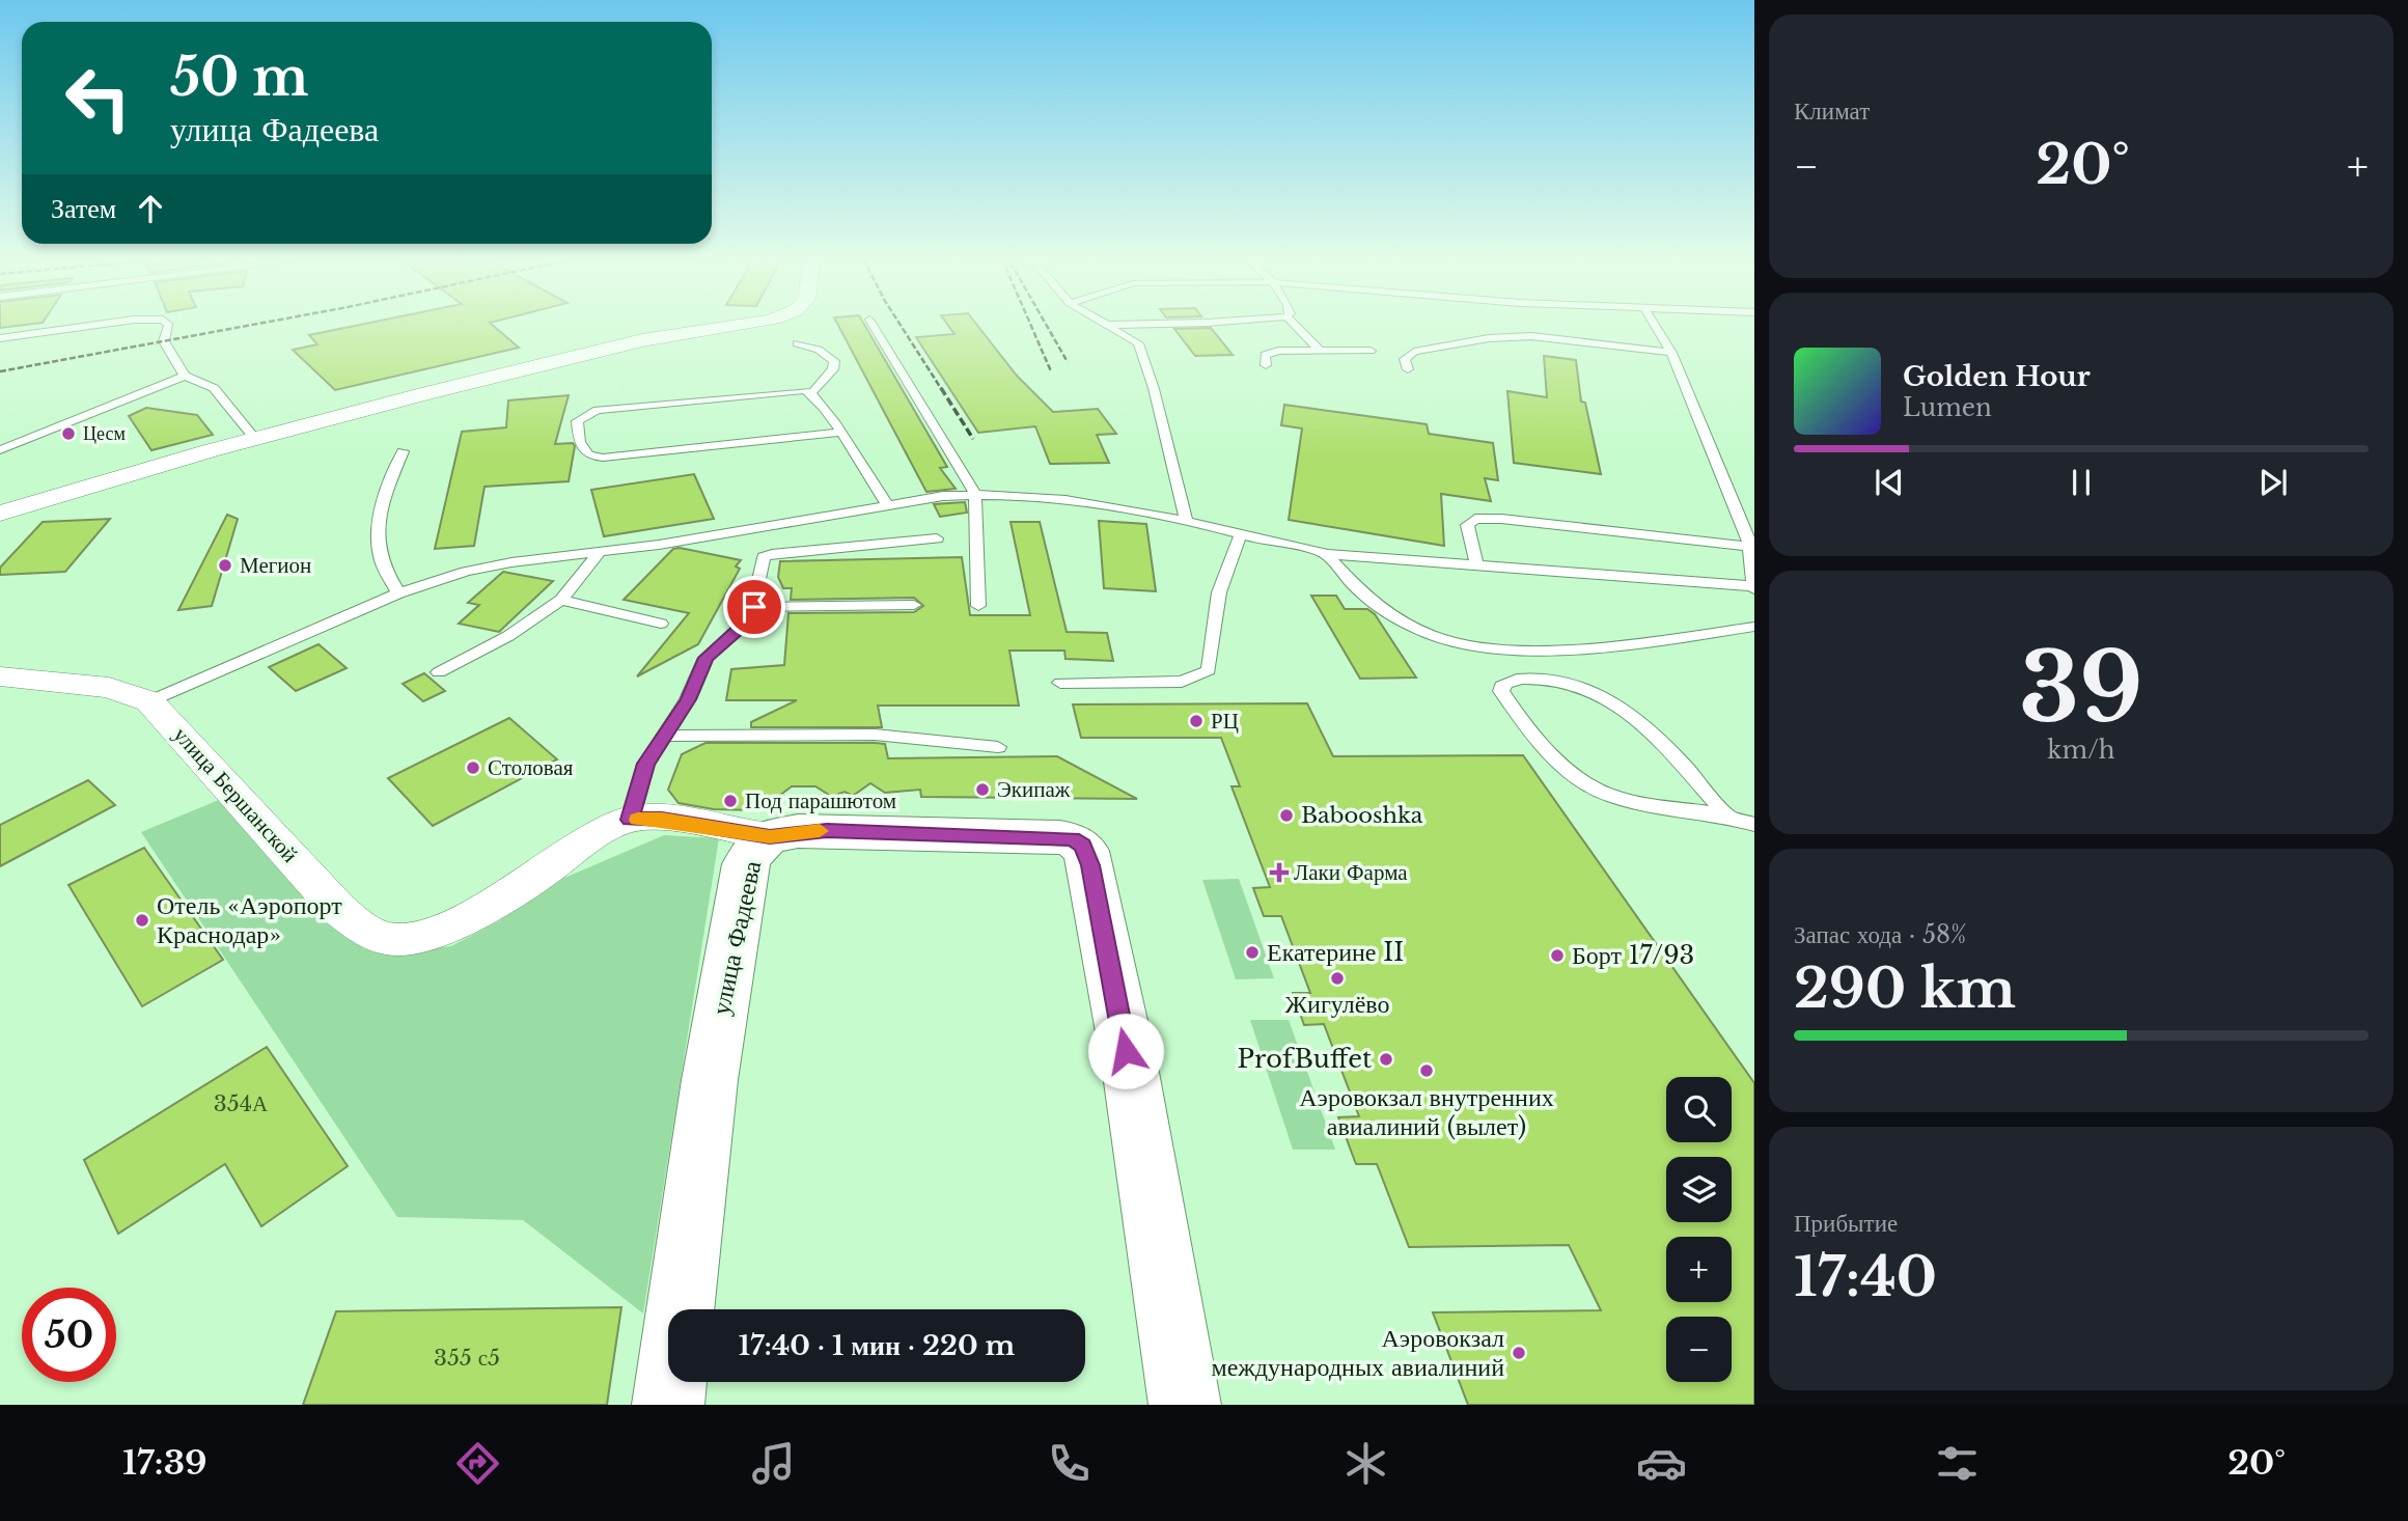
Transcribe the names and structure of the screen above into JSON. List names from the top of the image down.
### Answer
{
  "streets": {
    "main road": ["улица Фадеева"],
    "street": ["улица Бершанской"]
  },
  "crossings": [
    ["улица Бершанской", "улица Фадеева"]
  ],
  "places": {
    "other": [
      "Цесм",
      "Мегион",
      "РЦ",
      "Столовая",
      "Экипаж",
      "Под парашютом",
      "Babooshka",
      "Отель «Аэропорт Краснодар»",
      "Екатерине II",
      "Борт 17/93",
      "Жигулёво",
      "ProfBuffet",
      "Аэровокзал внутренних авиалиний (вылет)",
      "Аэровокзал международных авиалиний"
    ],
    "health": ["Лаки Фарма"]
  },
  "house_numbers": ["354А", "355 с5"],
  "page": {
    "tile": [
      "Климат",
      ["39", "km/h"],
      ["Запас хода · 58%", "290 km"],
      ["Прибытие", "17:40"]
    ],
    "turn": ["50 m", "улица Фадеева"],
    "heat": ["−", "20°", "+"],
    "then": "Затем",
    "song": ["Golden Hour", "Lumen"],
    "map_buttons": ["+", "−"],
    "limit": "50",
    "trip": "17:40 · 1 мин · 220 m",
    "tabs": ["17:39", "20°"]
  }
}
